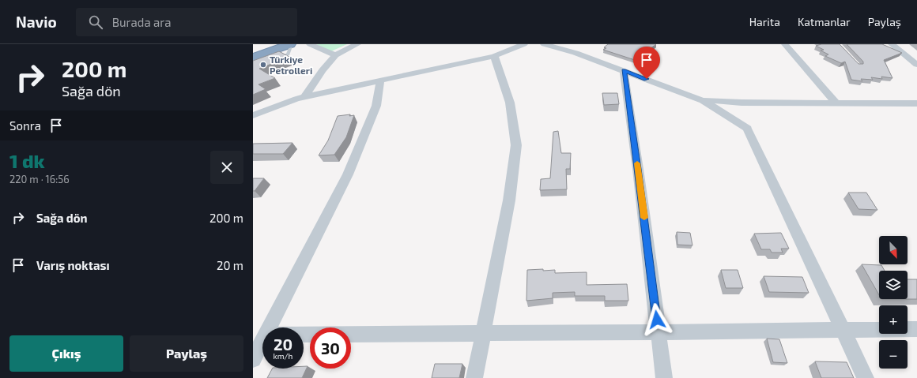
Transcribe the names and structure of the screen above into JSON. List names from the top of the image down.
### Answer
{
  "places": ["Türkiye Petrolleri"],
  "north": "bottom right",
  "page": {
    "header": "Navio",
    "search": "Burada ara",
    "nav": ["Harita", "Katmanlar", "Paylaş"],
    "turn": ["200 m", "Sağa dön"],
    "then": "Sonra",
    "heading": ["1 dk", "220 m · 16:56"],
    "list": [
      {
        "name": "Sağa dön",
        "value": "200 m"
      },
      {
        "name": "Varış noktası",
        "value": "20 m"
      }
    ],
    "map_buttons": ["+", "−"],
    "speed": "20 km/h",
    "limit": "30",
    "buttons": ["Çıkış", "Paylaş"]
  }
}
